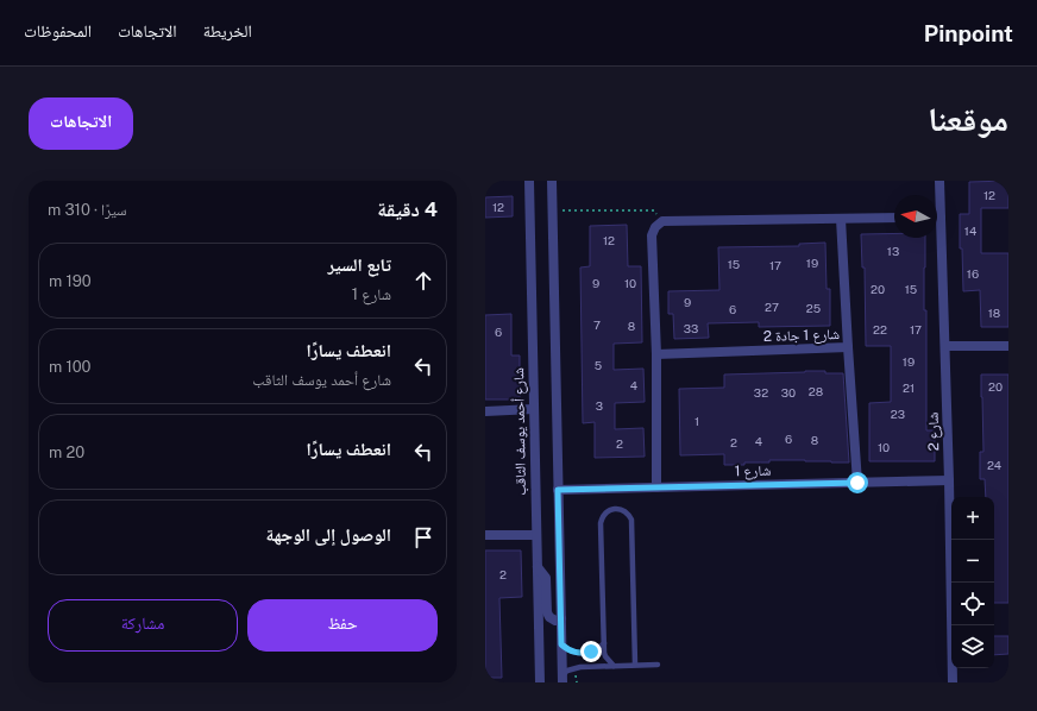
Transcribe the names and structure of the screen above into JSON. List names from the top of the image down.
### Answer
{
  "streets": {
    "street": [
      "شارع 1 جادة 2",
      "شارع أحمد يوسف الثاقب",
      "شارع 2",
      "شارع 1"
    ]
  },
  "crossings": [
    ["شارع 2", "شارع 1"]
  ],
  "house_numbers": [
    "12",
    "12",
    "14",
    "12",
    "13",
    "19",
    "15",
    "17",
    "16",
    "9",
    "10",
    "20",
    "15",
    "9",
    "27",
    "25",
    "6",
    "18",
    "7",
    "8",
    "33",
    "22",
    "17",
    "6",
    "19",
    "5",
    "4",
    "20",
    "21",
    "28",
    "32",
    "30",
    "3",
    "23",
    "1",
    "6",
    "8",
    "4",
    "2",
    "2",
    "10",
    "24",
    "2"
  ],
  "north": "left",
  "page": {
    "header": "Pinpoint",
    "nav": ["الخريطة", "الاتجاهات", "المحفوظات"],
    "title": "موقعنا",
    "buttons": [
      "الاتجاهات",
      ["حفظ", "مشاركة"]
    ],
    "heading": ["4 دقيقة", "سيرًا · 310 m"],
    "list": [
      ["تابع السير", "شارع 1", "190 m"],
      ["انعطف يسارًا", "شارع أحمد يوسف الثاقب", "100 m"],
      ["انعطف يسارًا", "20 m"],
      "الوصول إلى الوجهة"
    ],
    "map_buttons": ["+", "−"]
  }
}
